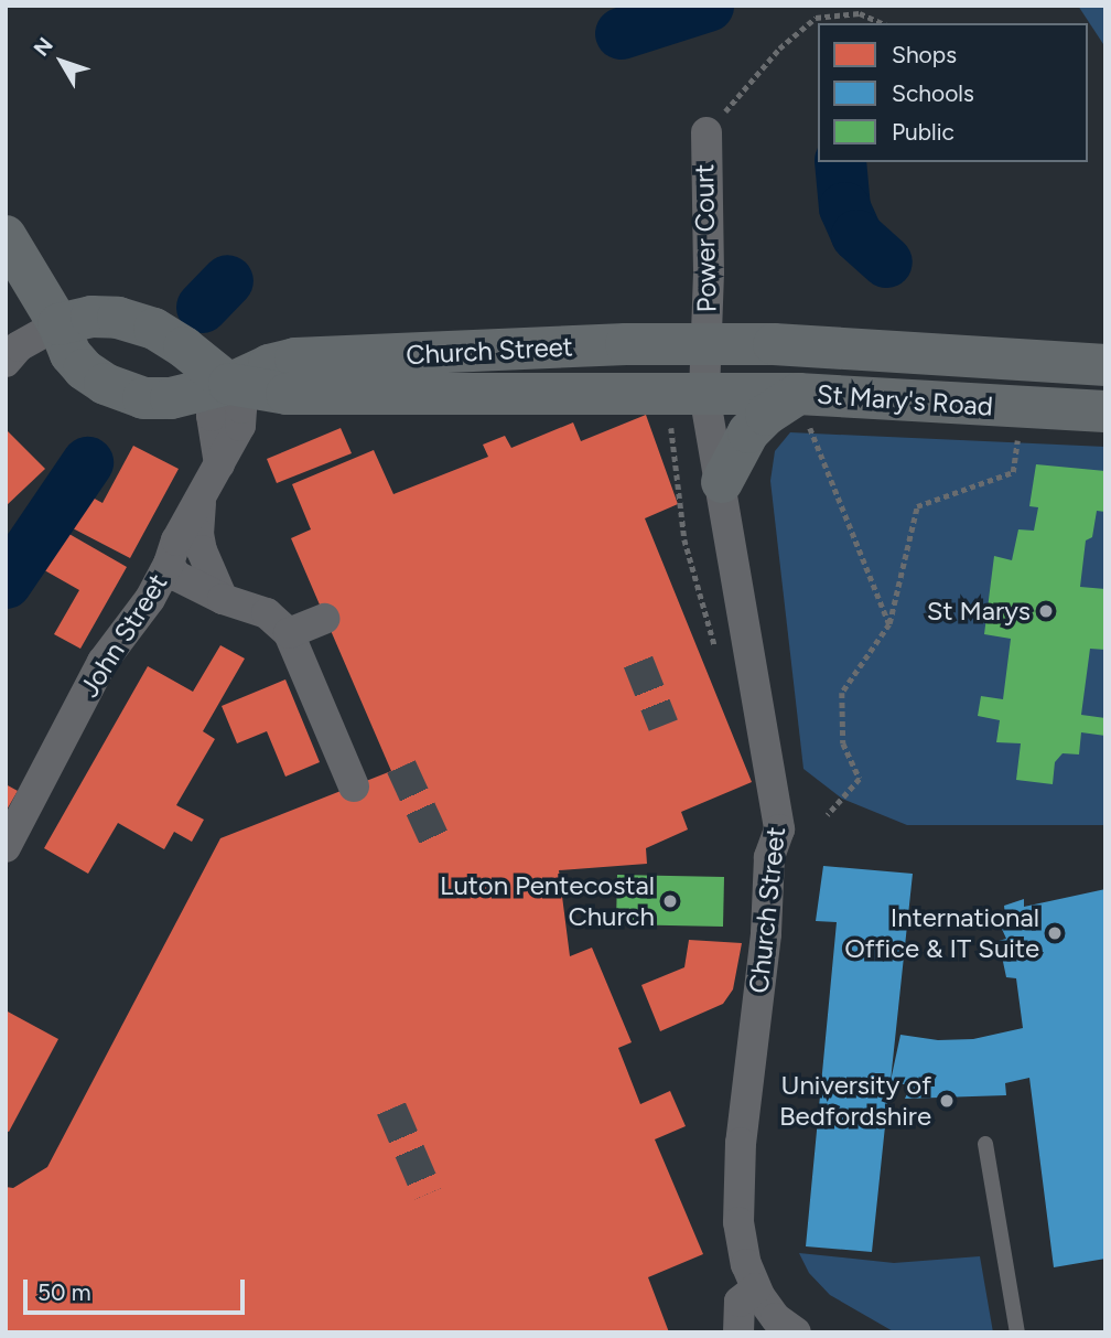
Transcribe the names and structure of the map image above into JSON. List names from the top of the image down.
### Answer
{
  "streets": {
    "street": [
      "Power Court",
      "Church Street",
      "St Mary's Road",
      "John Street"
    ]
  },
  "crossings": [
    ["Power Court", "Church Street"],
    ["Power Court", "St Mary's Road"],
    ["Church Street", "St Mary's Road"],
    ["Church Street", "John Street"]
  ],
  "places": [
    "St Marys",
    "Luton Pentecostal Church",
    "International Office & IT Suite",
    "University of Bedfordshire"
  ],
  "legend": ["Shops", "Schools", "Public"],
  "scale_bar": "50 m",
  "north": "top left"
}
